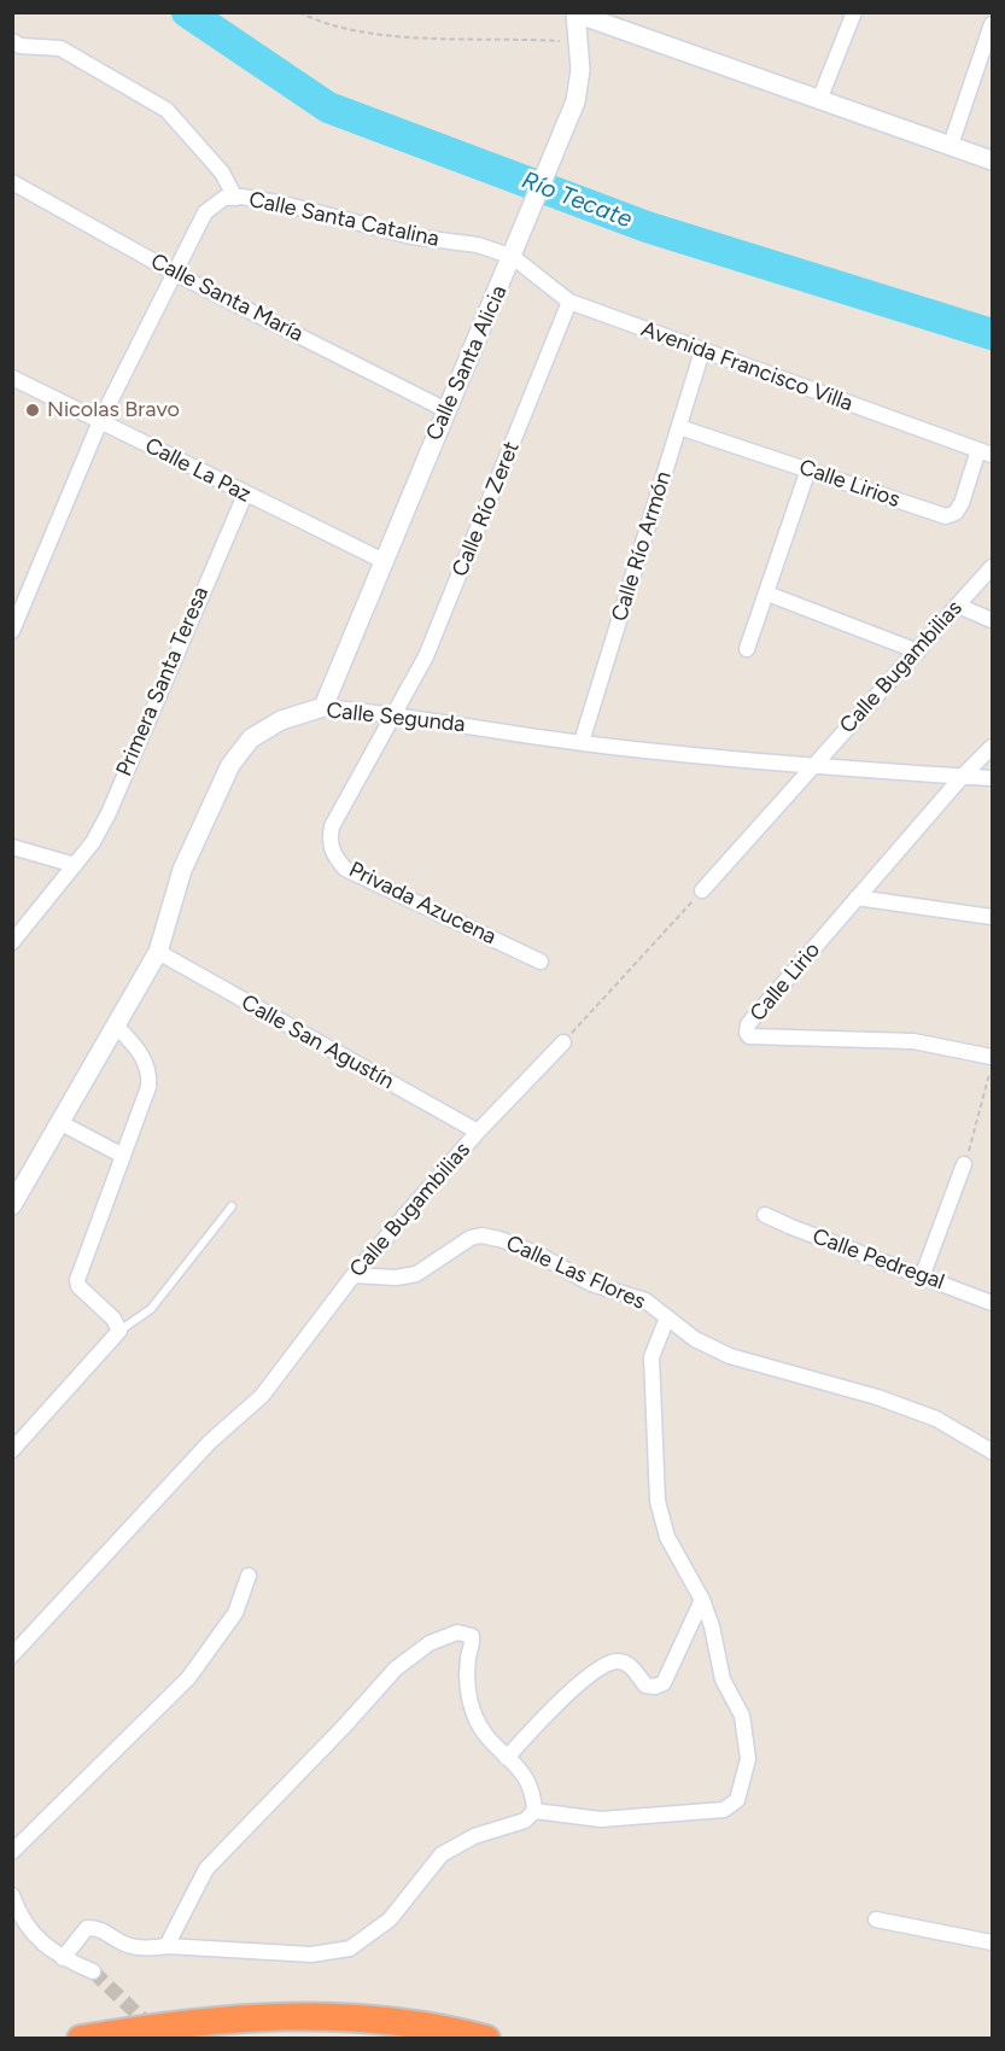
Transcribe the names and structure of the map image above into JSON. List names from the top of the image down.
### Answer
{
  "streets": {
    "street": [
      "Calle Santa Catalina",
      "Calle Santa María",
      "Calle Santa Alicia",
      "Avenida Francisco Villa",
      "Calle La Paz",
      "Calle Lirios",
      "Calle Río Zeret",
      "Calle Río Armón",
      "Calle Bugambilias",
      "Primera Santa Teresa",
      "Calle Segunda",
      "Privada Azucena",
      "Calle Lirio",
      "Calle San Agustín",
      "Calle Pedregal",
      "Calle Las Flores"
    ]
  },
  "crossings": [
    ["Calle Santa Catalina", "Calle Santa María"],
    ["Calle Santa Catalina", "Calle Santa Alicia"],
    ["Calle Santa Catalina", "Avenida Francisco Villa"],
    ["Calle Santa Catalina", "Calle La Paz"],
    ["Calle Santa María", "Calle Santa Alicia"],
    ["Calle Santa Alicia", "Avenida Francisco Villa"],
    ["Calle Santa Alicia", "Calle La Paz"],
    ["Calle Santa Alicia", "Calle Segunda"],
    ["Avenida Francisco Villa", "Calle Lirios"],
    ["Avenida Francisco Villa", "Calle Río Zeret"],
    ["Avenida Francisco Villa", "Calle Río Armón"],
    ["Calle La Paz", "Primera Santa Teresa"],
    ["Calle Lirios", "Calle Río Armón"],
    ["Calle Río Zeret", "Calle Segunda"],
    ["Calle Río Zeret", "Privada Azucena"],
    ["Calle Río Armón", "Calle Segunda"],
    ["Calle Bugambilias", "Calle Segunda"],
    ["Calle Bugambilias", "Calle Lirio"],
    ["Calle Bugambilias", "Calle San Agustín"],
    ["Calle Bugambilias", "Calle Las Flores"],
    ["Calle Segunda", "Privada Azucena"],
    ["Calle Segunda", "Calle San Agustín"]
  ],
  "water": ["Río Tecate"],
  "places": ["Nicolas Bravo"]
}
